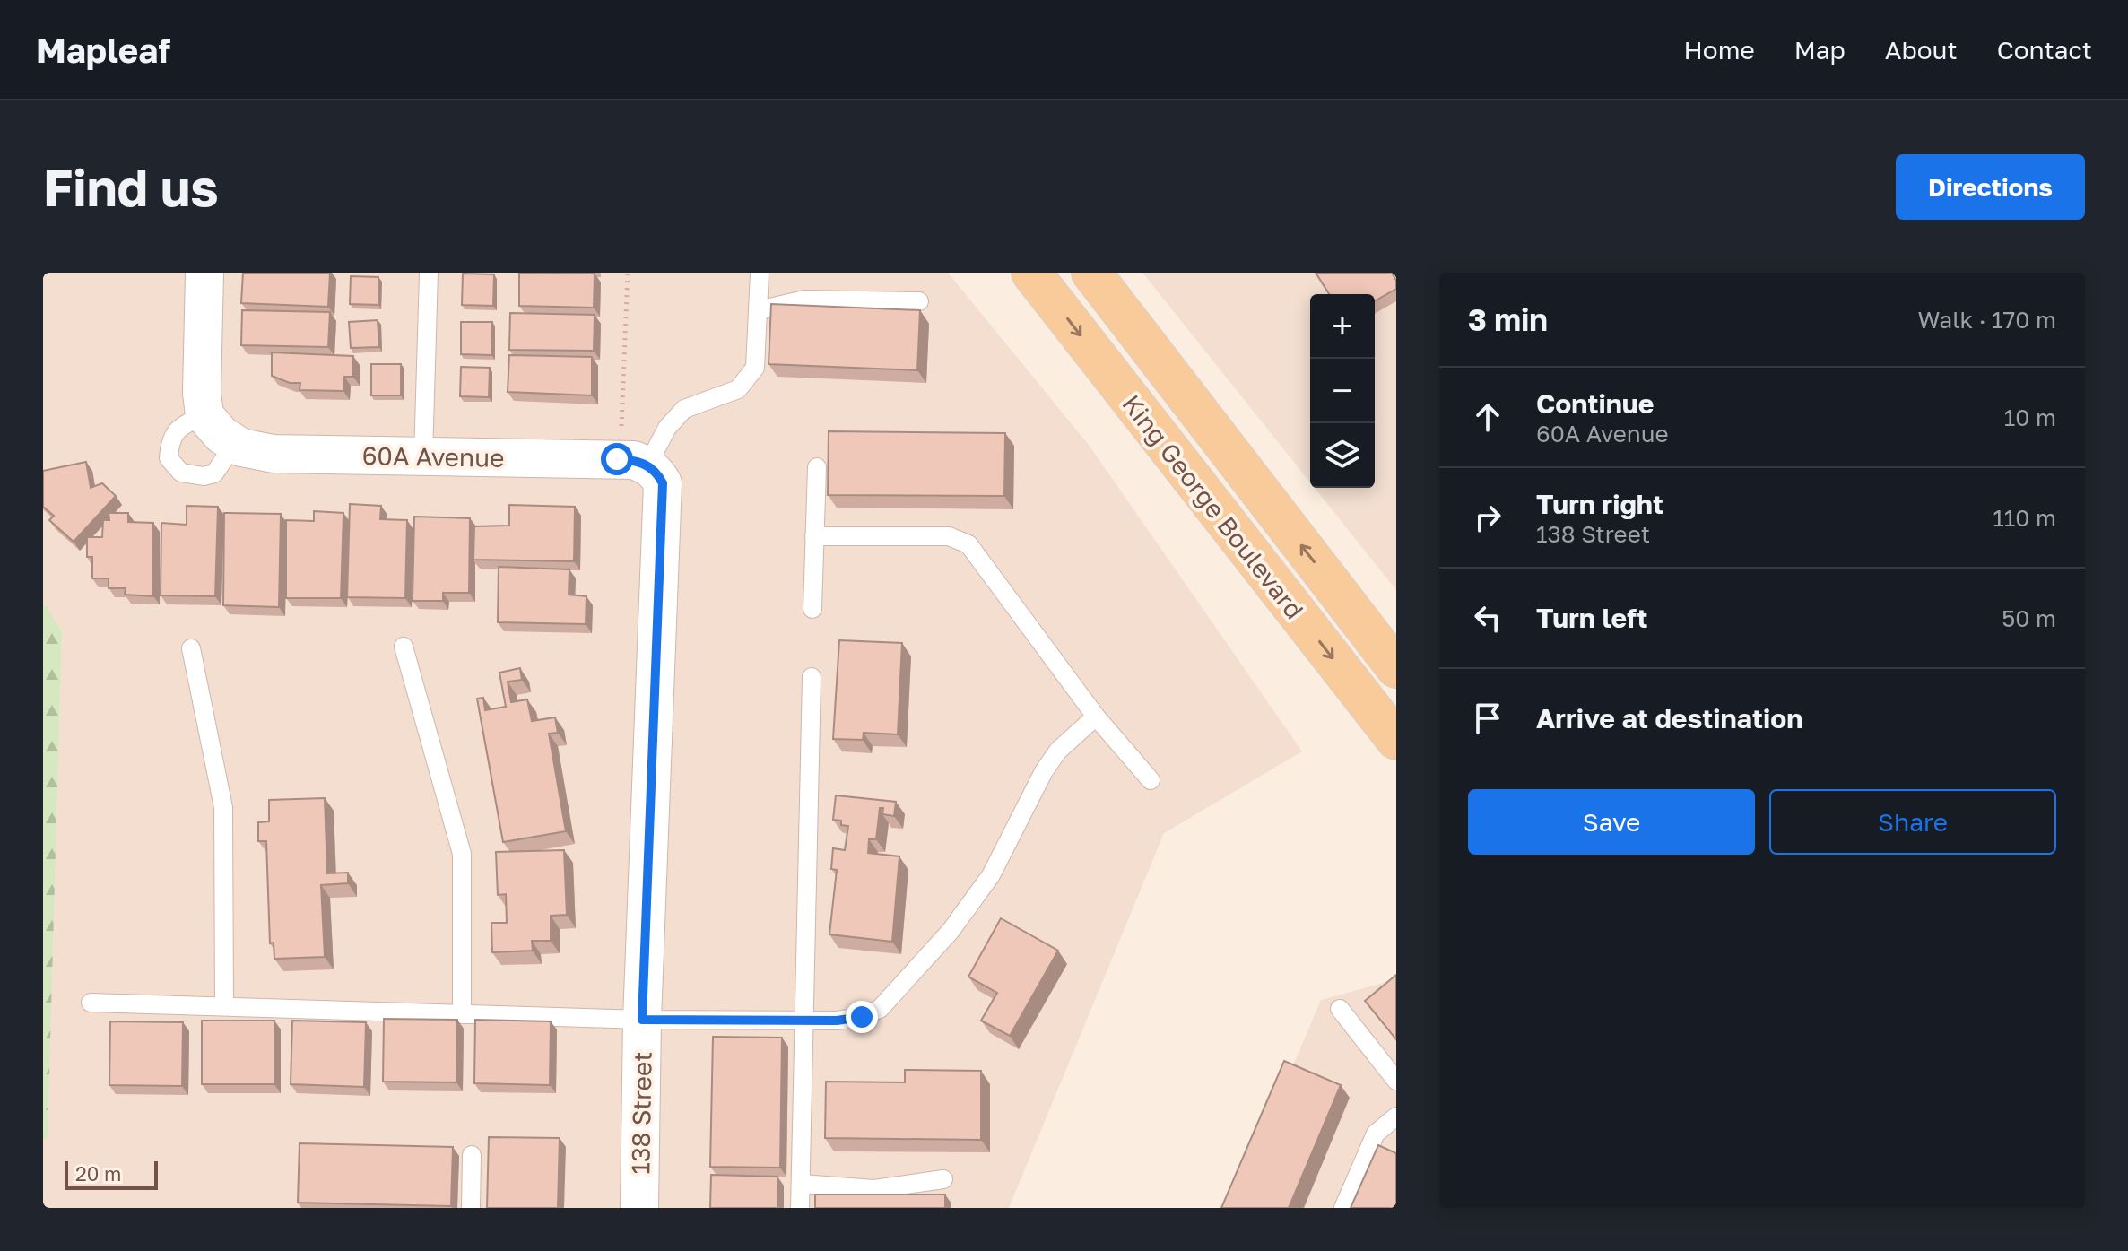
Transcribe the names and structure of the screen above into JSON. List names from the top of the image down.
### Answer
{
  "streets": {
    "main road": ["King George Boulevard"],
    "street": ["60A Avenue", "138 Street"]
  },
  "crossings": [
    ["60A Avenue", "138 Street"]
  ],
  "scale_bar": "20 m",
  "page": {
    "header": "Mapleaf",
    "nav": [
      "Home",
      "Map",
      "About",
      "Contact"
    ],
    "buttons": [
      "Directions",
      ["Save", "Share"]
    ],
    "title": "Find us",
    "heading": ["3 min", "Walk · 170 m"],
    "map_buttons": ["+", "−"],
    "list": [
      ["Continue", "60A Avenue", "10 m"],
      ["Turn right", "138 Street", "110 m"],
      ["Turn left", "50 m"],
      "Arrive at destination"
    ],
    "scale": "20 m"
  }
}
